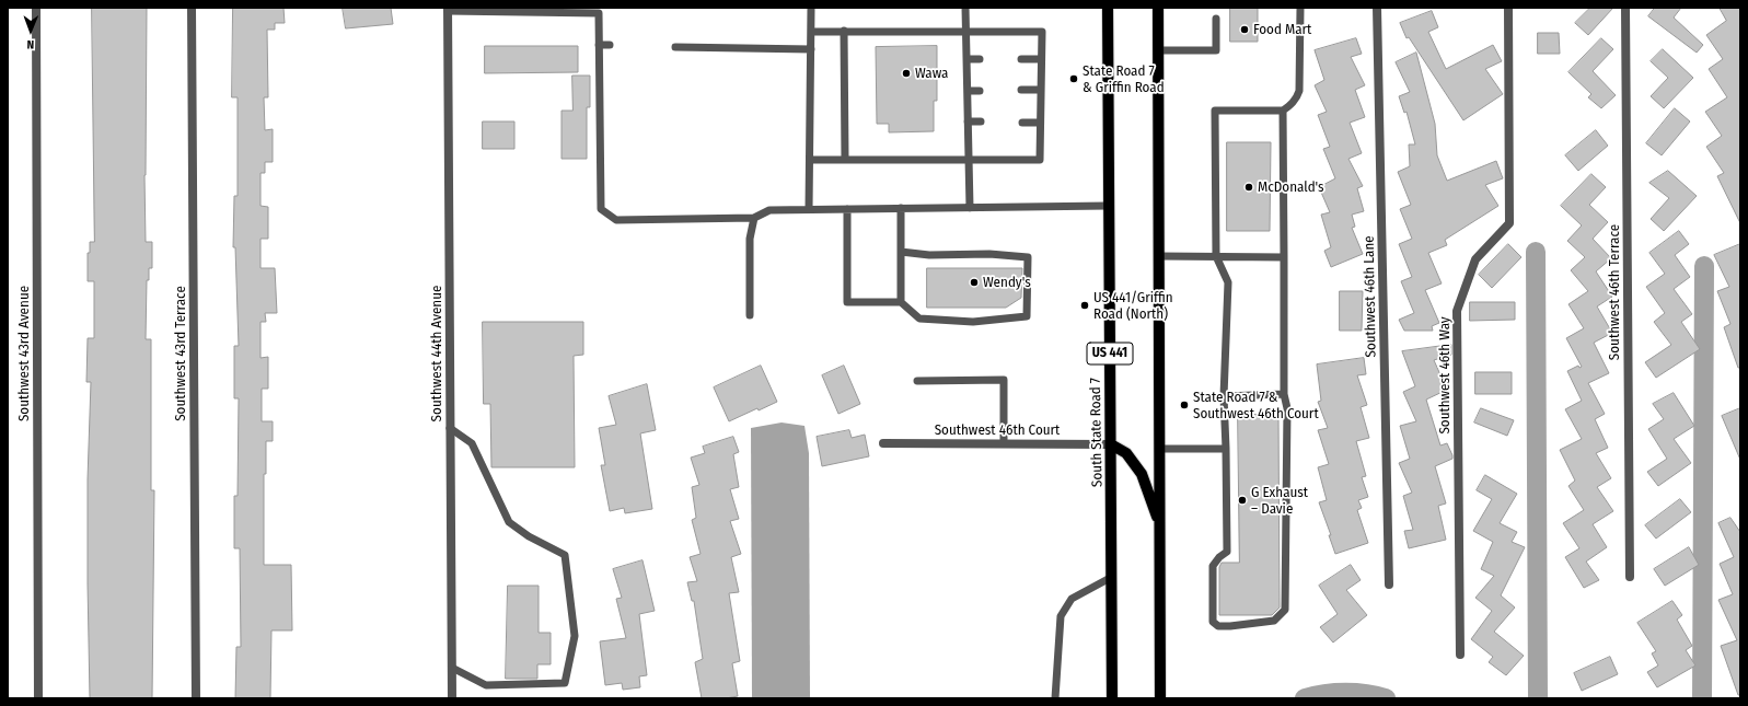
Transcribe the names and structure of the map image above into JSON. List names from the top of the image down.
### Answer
{
  "streets": {
    "main road": ["US 441", "South State Road 7"],
    "street": [
      "Southwest 46th Terrace",
      "Southwest 46th Lane",
      "Southwest 43rd Avenue",
      "Southwest 43rd Terrace",
      "Southwest 44th Avenue",
      "Southwest 46th Way",
      "Southwest 46th Court"
    ]
  },
  "crossings": [
    ["Southwest 46th Court", "South State Road 7"]
  ],
  "places": [
    "Food Mart",
    "Wawa",
    "State Road 7 & Griffin Road",
    "McDonald's",
    "Wendy's",
    "US 441/Griffin Road (North)",
    "State Road 7 & Southwest 46th Court",
    "G Exhaust – Davie"
  ],
  "north": "bottom"
}
